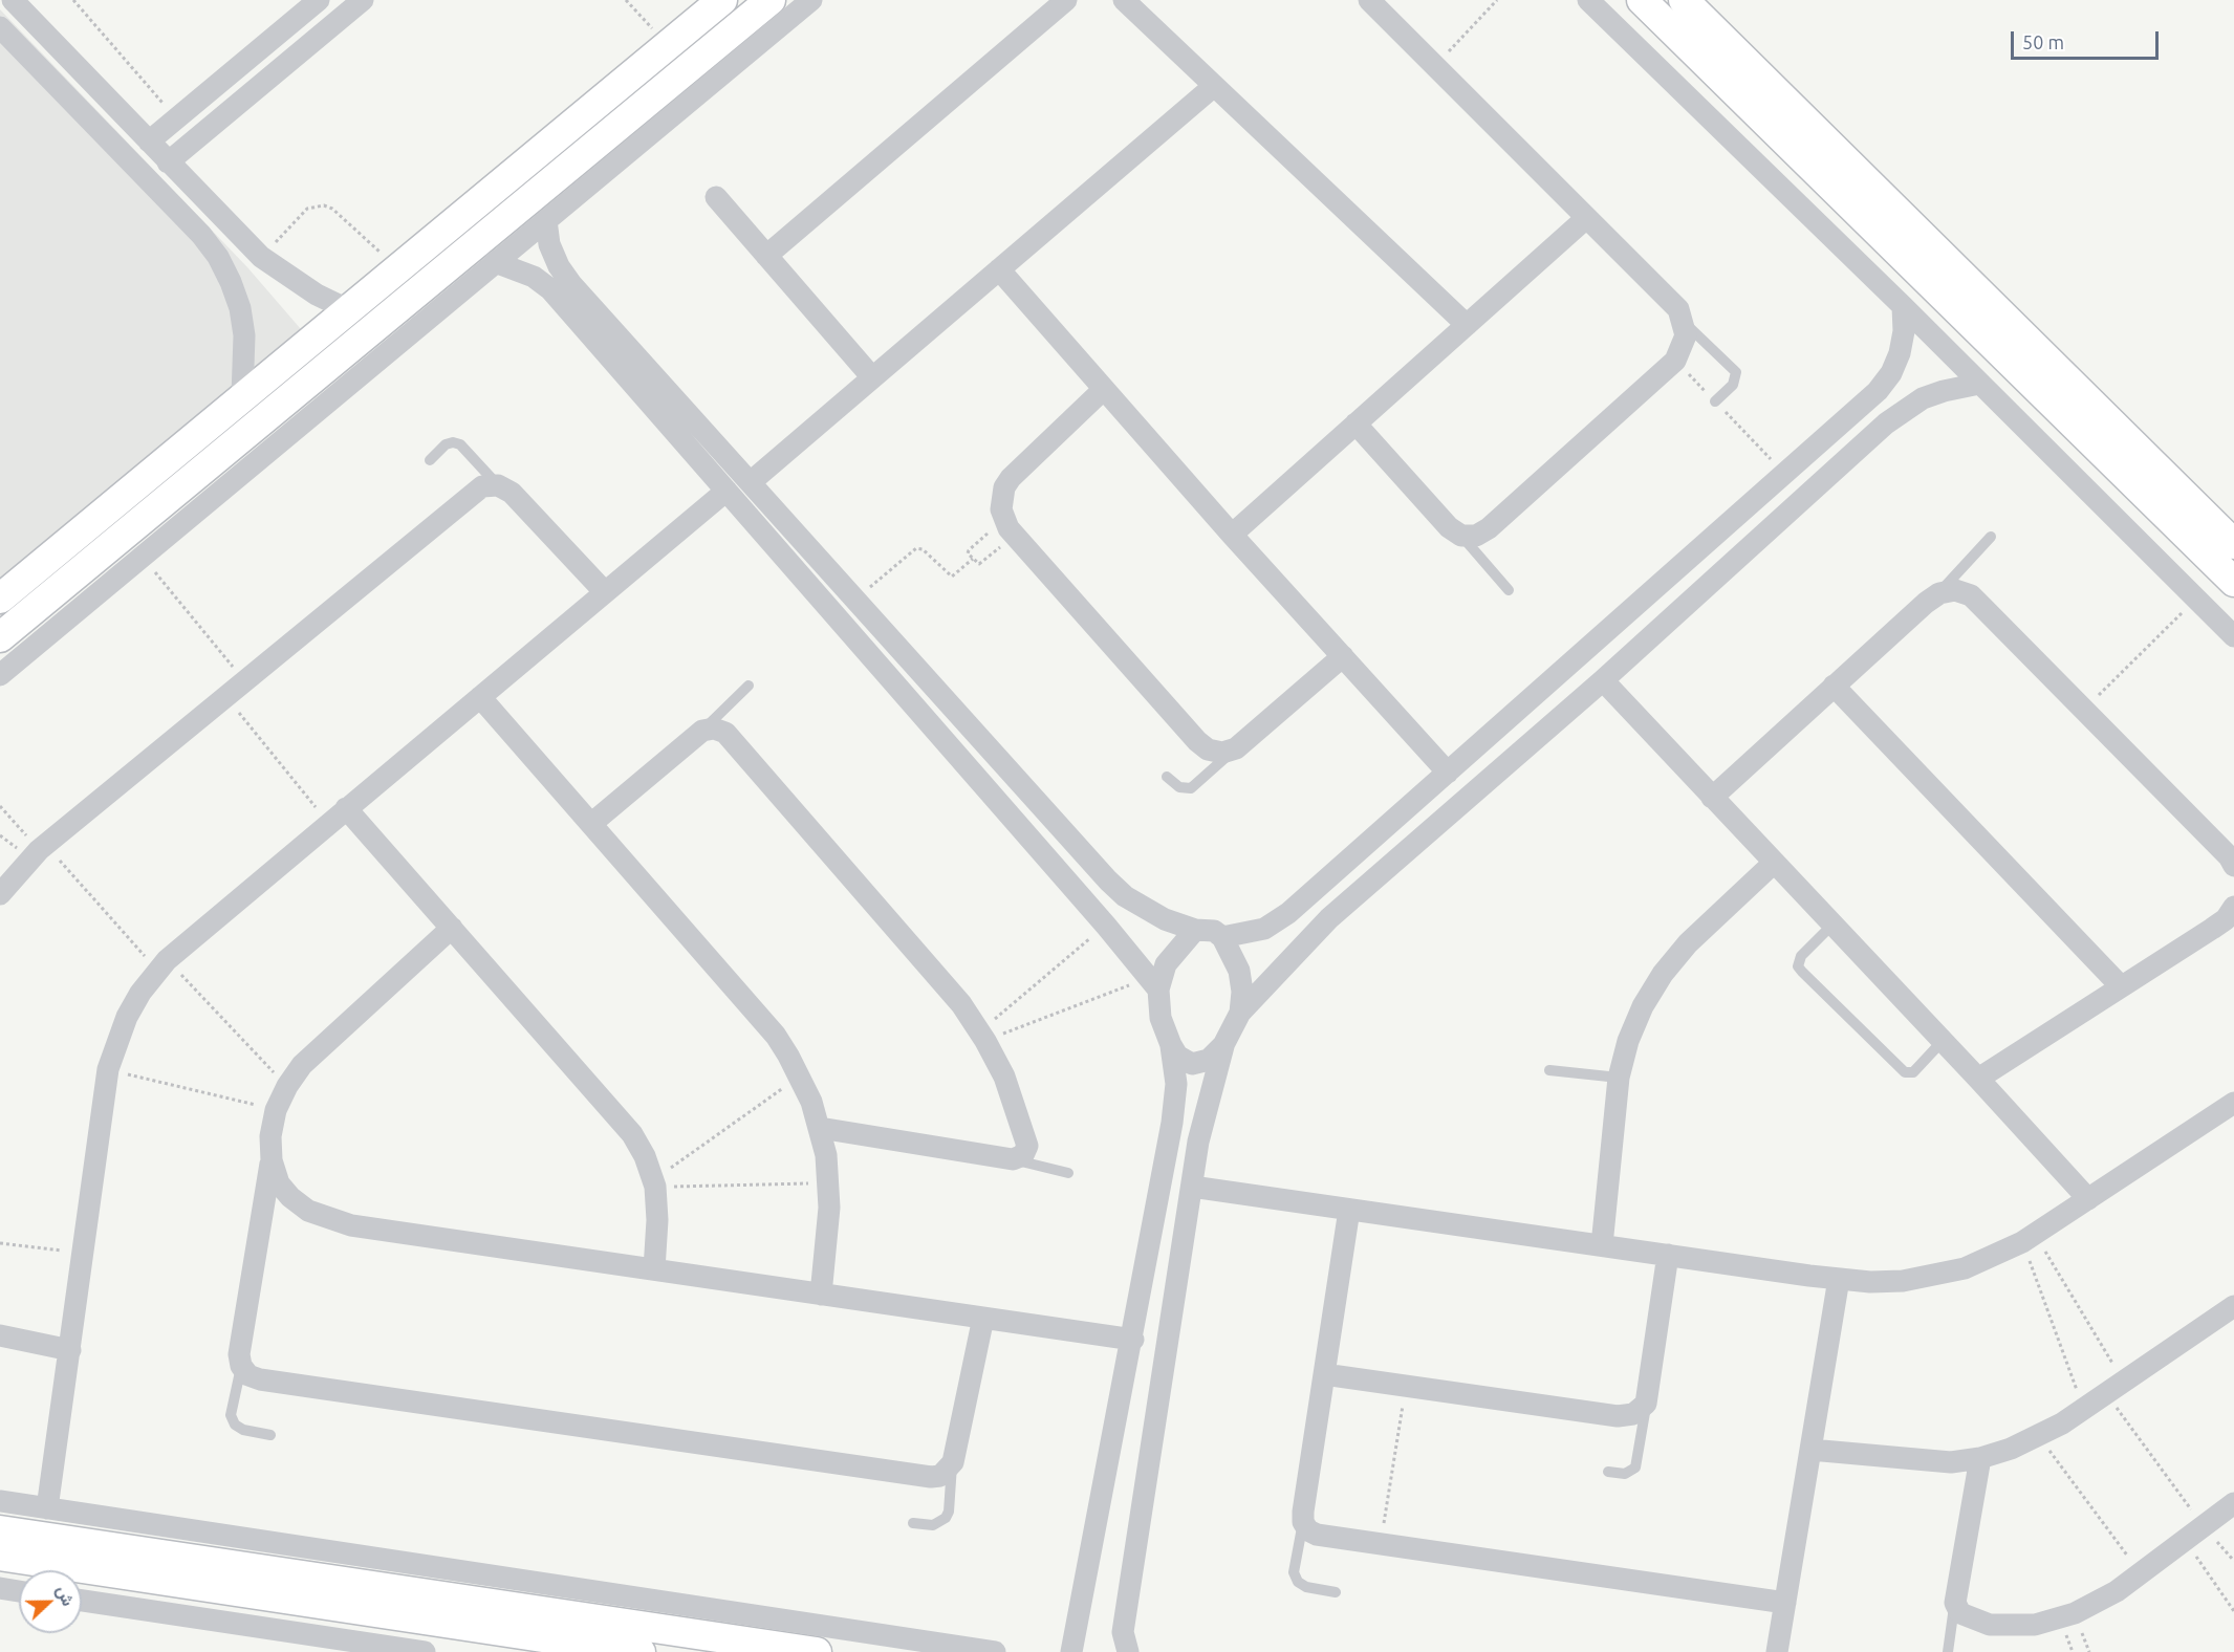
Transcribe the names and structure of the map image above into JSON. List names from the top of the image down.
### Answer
{
  "scale_bar": "50 m",
  "north": "right"
}
